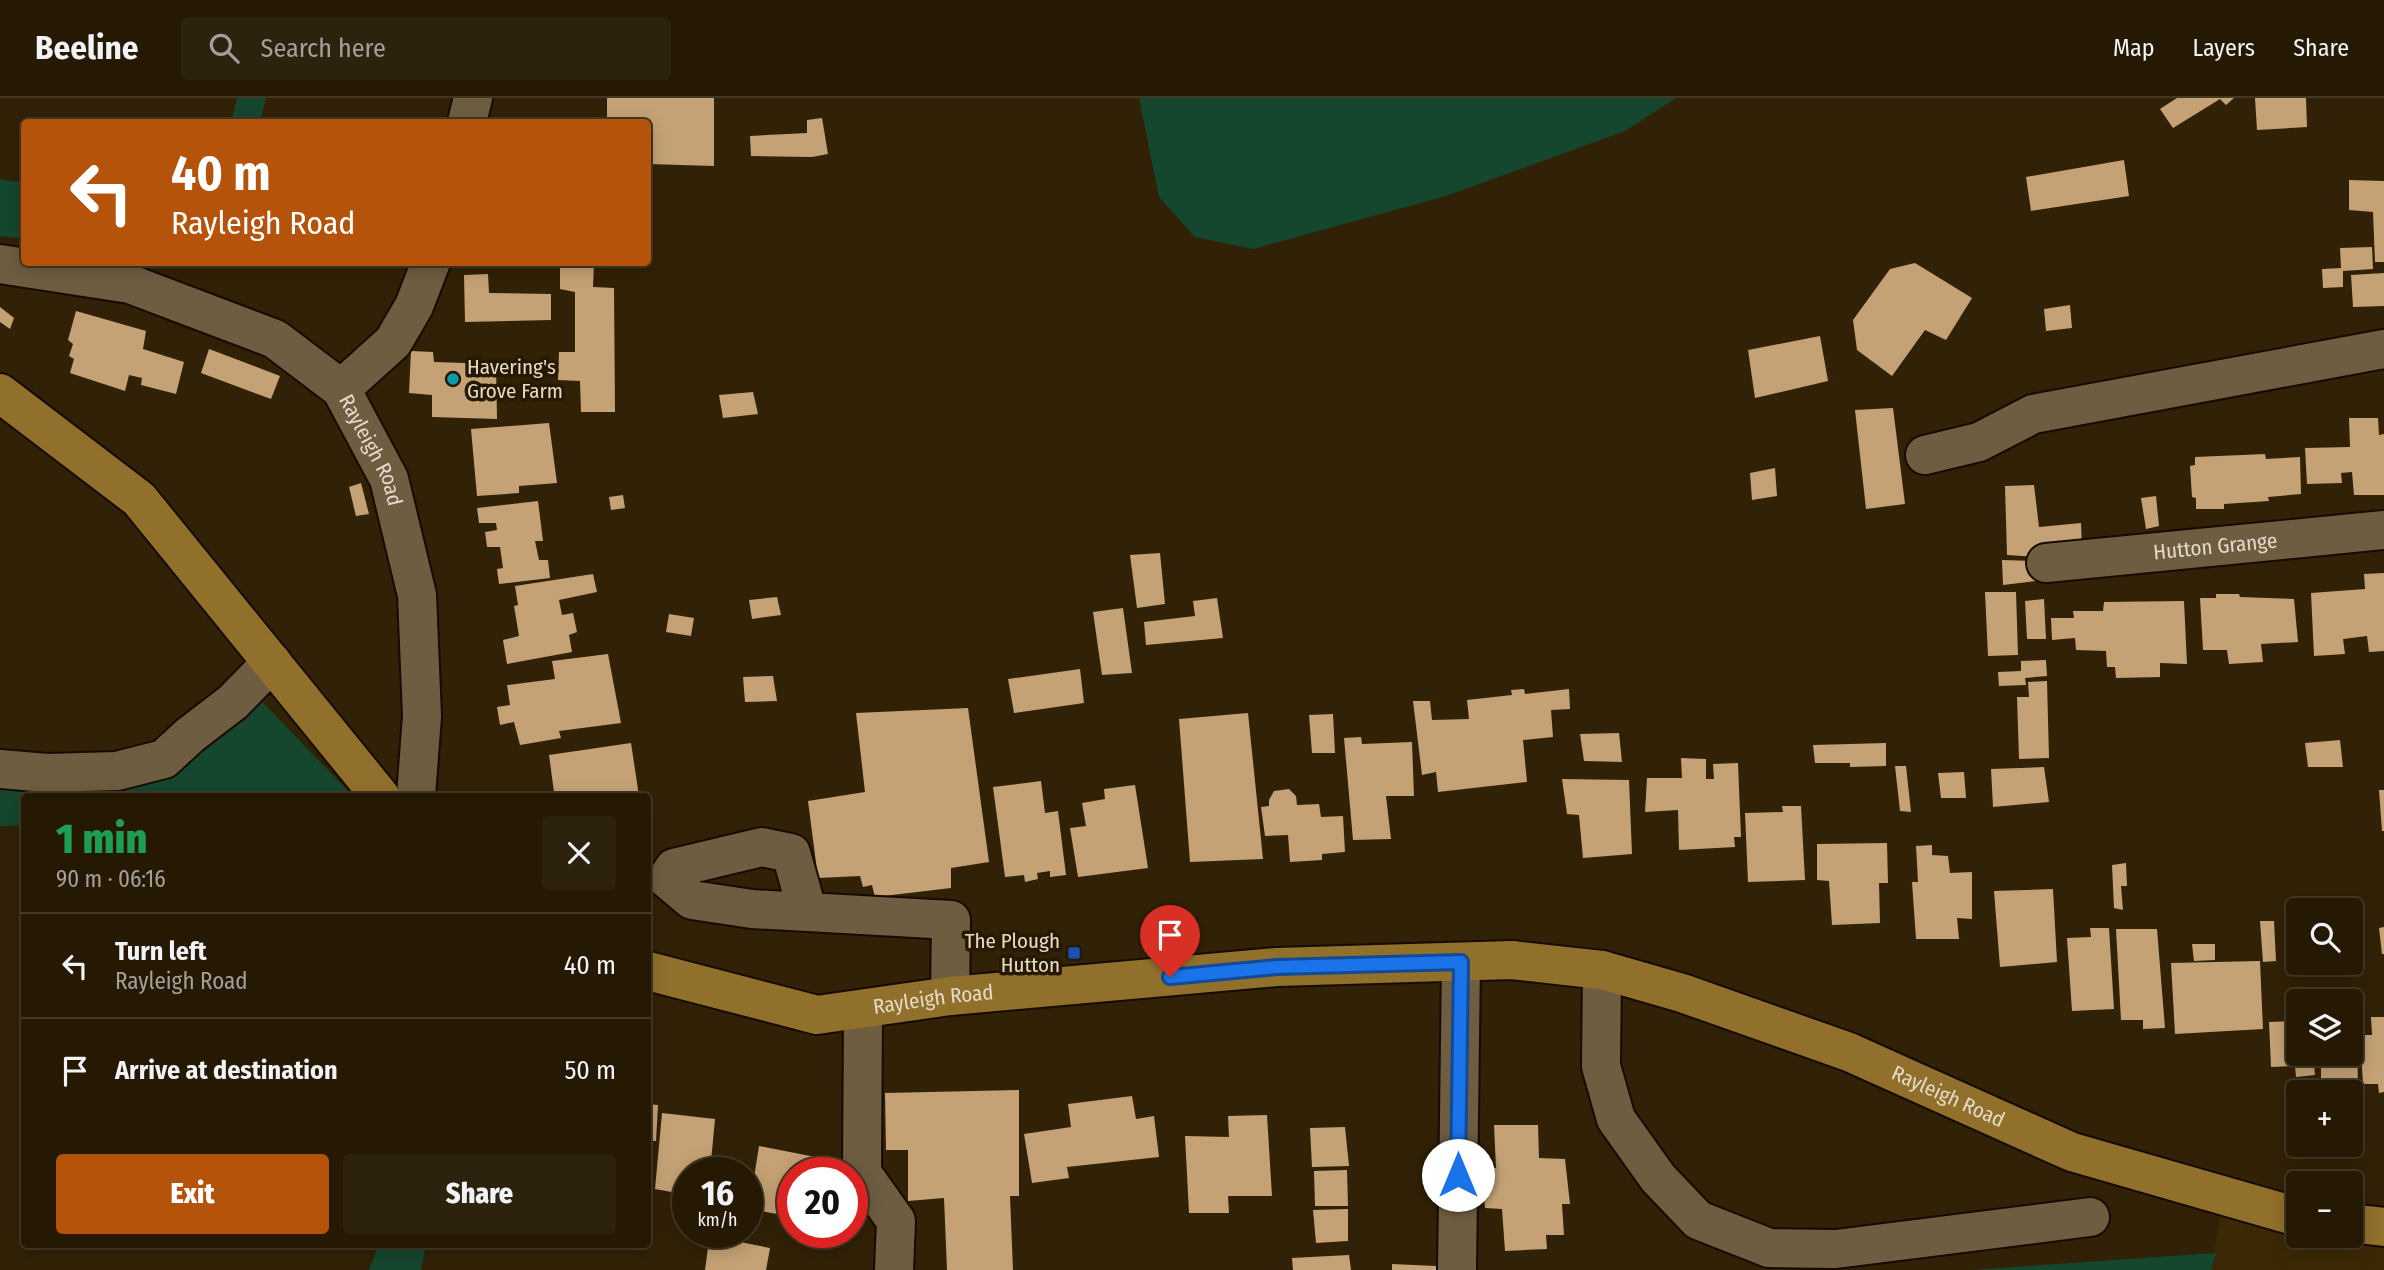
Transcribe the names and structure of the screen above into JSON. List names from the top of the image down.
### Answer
{
  "streets": {
    "main road": ["Rayleigh Road"],
    "street": ["Hutton Grange"]
  },
  "places": {
    "other": ["Havering's Grove Farm"],
    "transit": ["The Plough Hutton"]
  },
  "page": {
    "header": "Beeline",
    "search": "Search here",
    "nav": ["Map", "Layers", "Share"],
    "turn": ["40 m", "Rayleigh Road"],
    "heading": ["1 min", "90 m · 06:16"],
    "map_buttons": ["+", "−"],
    "list": [
      {
        "name": "Turn left",
        "note": "Rayleigh Road",
        "value": "40 m"
      },
      {
        "name": "Arrive at destination",
        "value": "50 m"
      }
    ],
    "buttons": ["Exit", "Share"],
    "speed": "16 km/h",
    "limit": "20"
  }
}
